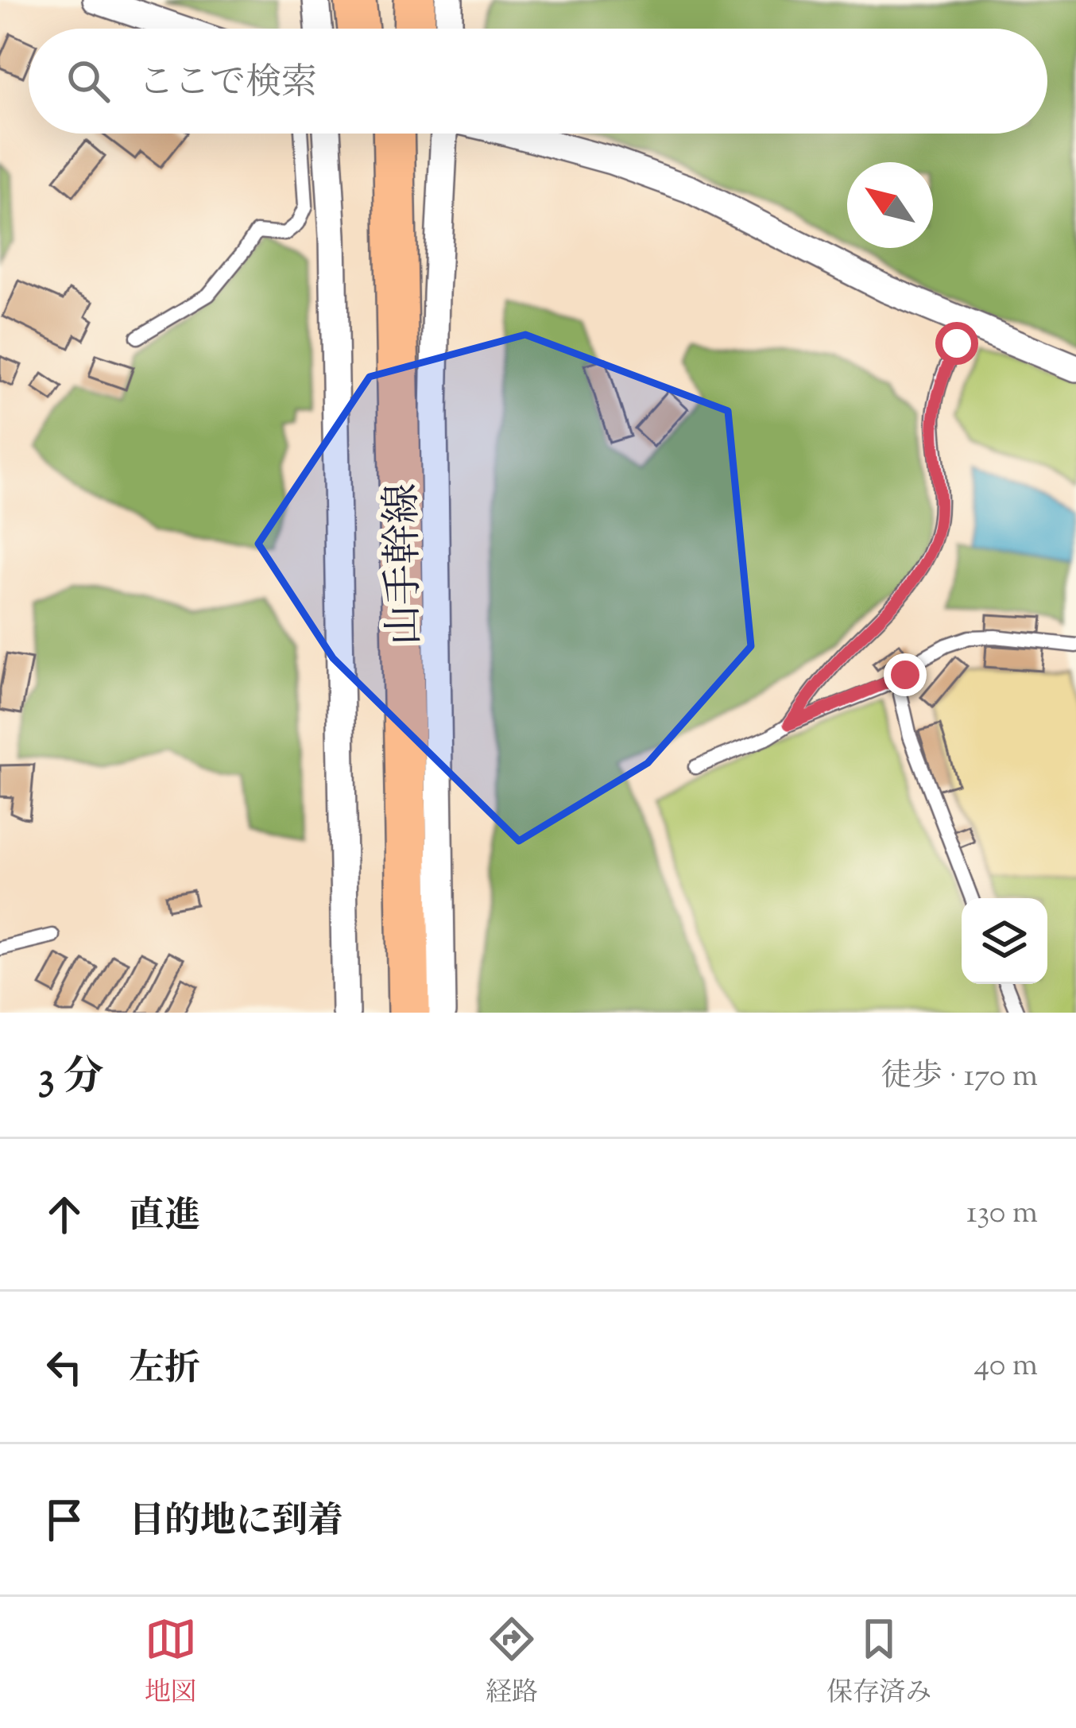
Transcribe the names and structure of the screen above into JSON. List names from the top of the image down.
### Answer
{
  "streets": {
    "main road": ["山手幹線"]
  },
  "north": "top left",
  "page": {
    "search": "ここで検索",
    "heading": ["3 分", "徒歩 · 170 m"],
    "list": [
      ["直進", "130 m"],
      ["左折", "40 m"],
      "目的地に到着"
    ],
    "nav": ["地図", "経路", "保存済み"]
  }
}
